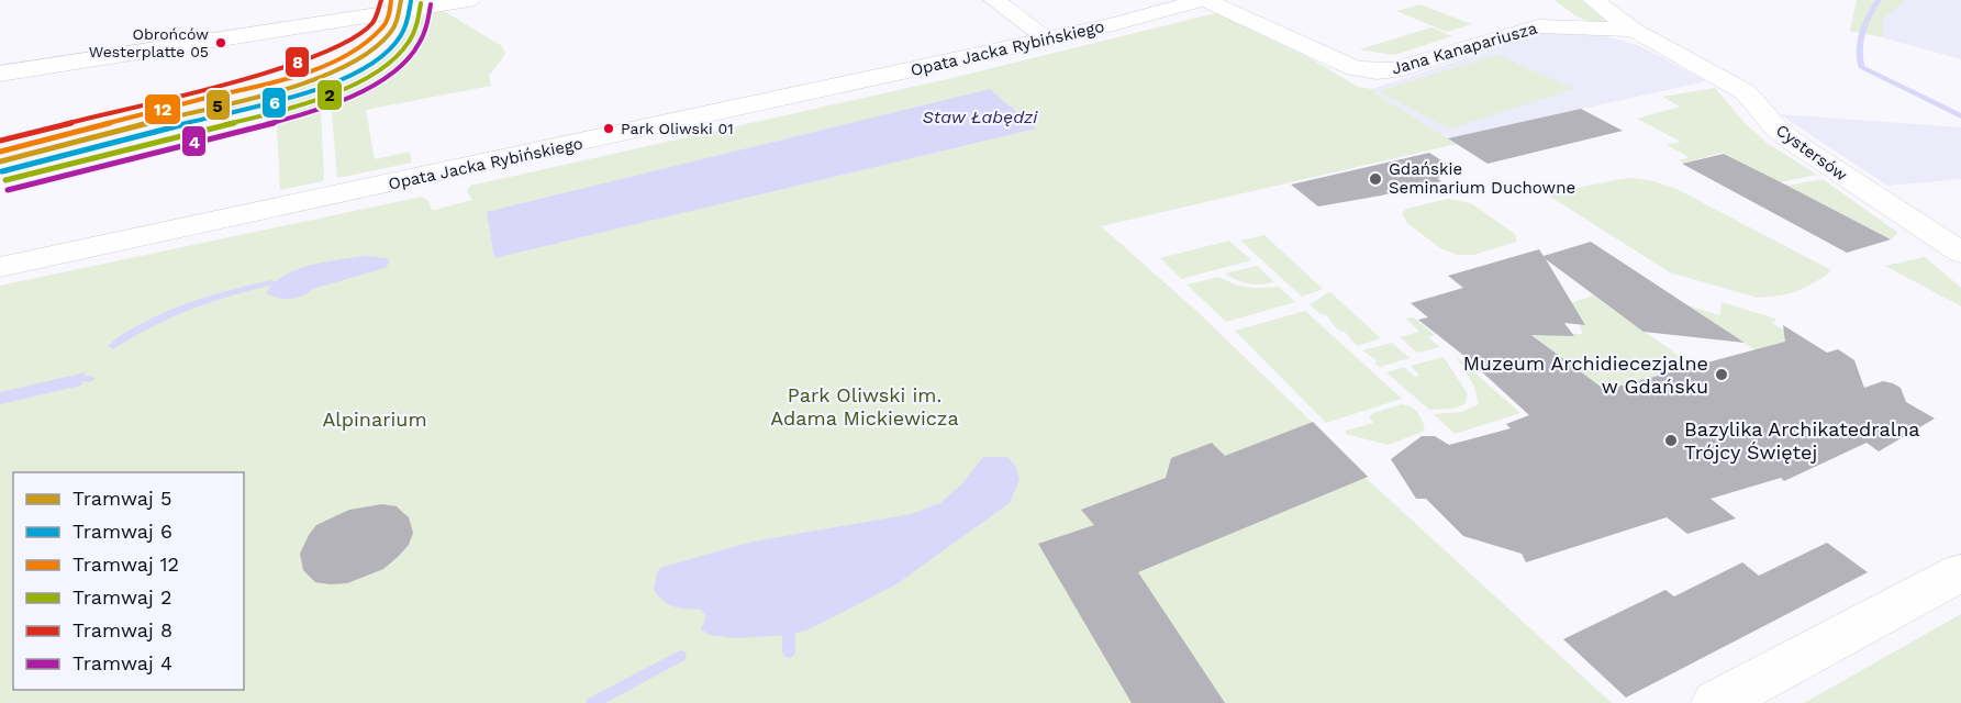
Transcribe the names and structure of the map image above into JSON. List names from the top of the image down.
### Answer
{
  "streets": {
    "street": ["Opata Jacka Rybińskiego", "Jana Kanapariusza", "Cystersów"]
  },
  "crossings": [
    ["Opata Jacka Rybińskiego", "Jana Kanapariusza"],
    ["Jana Kanapariusza", "Cystersów"]
  ],
  "water": ["Staw Łabędzi"],
  "parks": ["Park Oliwski im. Adama Mickiewicza", "Alpinarium"],
  "places": [
    "Obrońców Westerplatte 05",
    "Park Oliwski 01",
    "Gdańskie Seminarium Duchowne",
    "Muzeum Archidiecezjalne w Gdańsku",
    "Bazylika Archikatedralna Trójcy Świętej"
  ],
  "lines": [
    "tram line 5",
    "tram line 12",
    "tram line 8",
    "tram line 6",
    "tram line 2",
    "tram line 4"
  ],
  "legend": [
    "Tramwaj 5",
    "Tramwaj 6",
    "Tramwaj 12",
    "Tramwaj 2",
    "Tramwaj 8",
    "Tramwaj 4"
  ]
}
